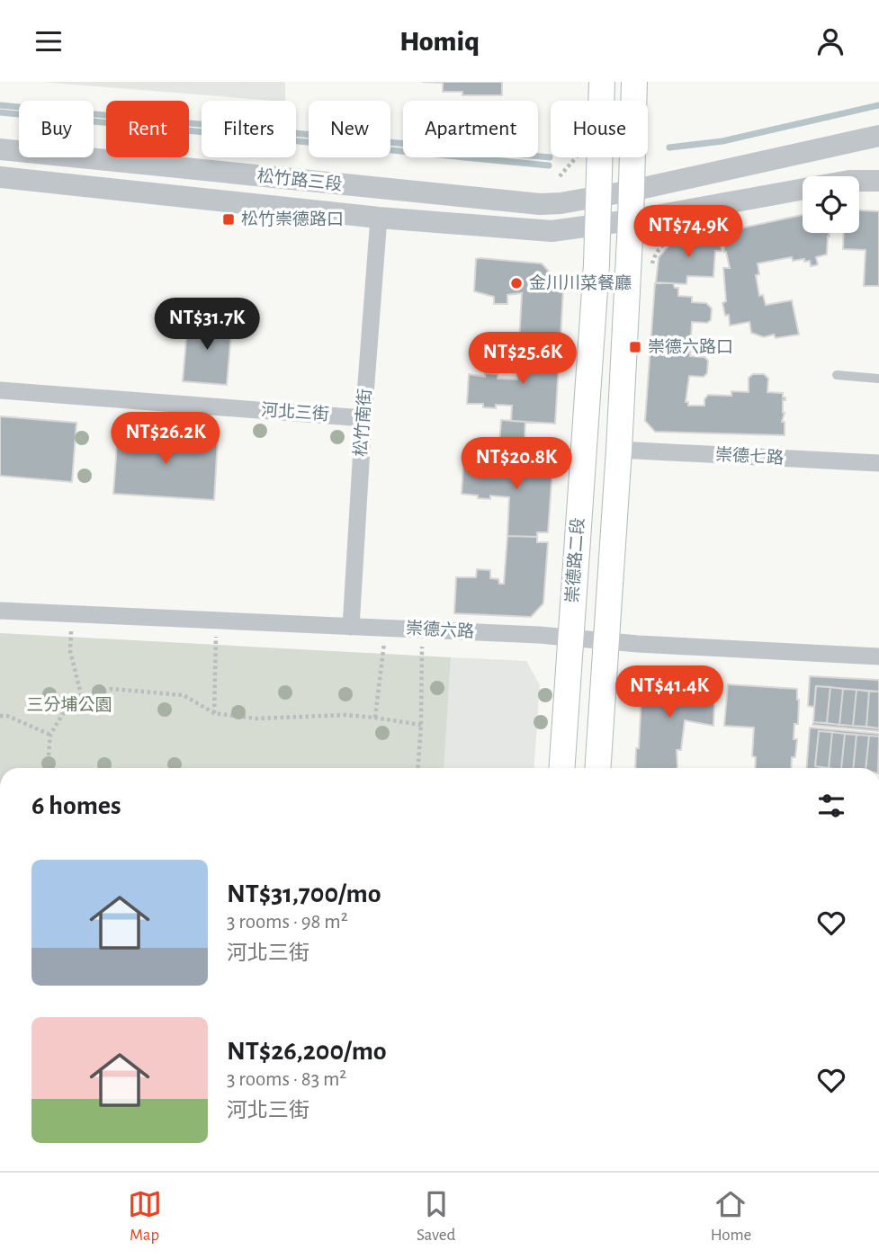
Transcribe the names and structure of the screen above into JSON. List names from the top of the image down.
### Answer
{
  "streets": {
    "main road": ["崇德路二段"],
    "street": [
      "松竹路三段",
      "河北三街",
      "松竹南街",
      "崇德七路",
      "崇德六路"
    ]
  },
  "crossings": [
    ["松竹路三段", "松竹南街"],
    ["松竹路三段", "崇德路二段"],
    ["河北三街", "松竹南街"],
    ["松竹南街", "崇德六路"],
    ["崇德七路", "崇德路二段"],
    ["崇德路二段", "崇德六路"]
  ],
  "parks": ["三分埔公園"],
  "places": {
    "transit": ["松竹崇德路口", "崇德六路口"],
    "other": ["金川川菜餐廳"]
  },
  "page": {
    "header": "Homiq",
    "chip": [
      "Buy",
      "Rent",
      "Filters",
      "New",
      "Apartment",
      "House"
    ],
    "price": [
      "NT$74.9K",
      "NT$31.7K",
      "NT$25.6K",
      "NT$26.2K",
      "NT$20.8K",
      "NT$41.4K"
    ],
    "heading": "6 homes",
    "list": [
      {
        "name": "NT$31,700/mo",
        "note": "3 rooms · 98 m² · 河北三街"
      },
      {
        "name": "NT$26,200/mo",
        "note": "3 rooms · 83 m² · 河北三街"
      }
    ],
    "tabs": ["Map", "Saved", "Home"]
  }
}
